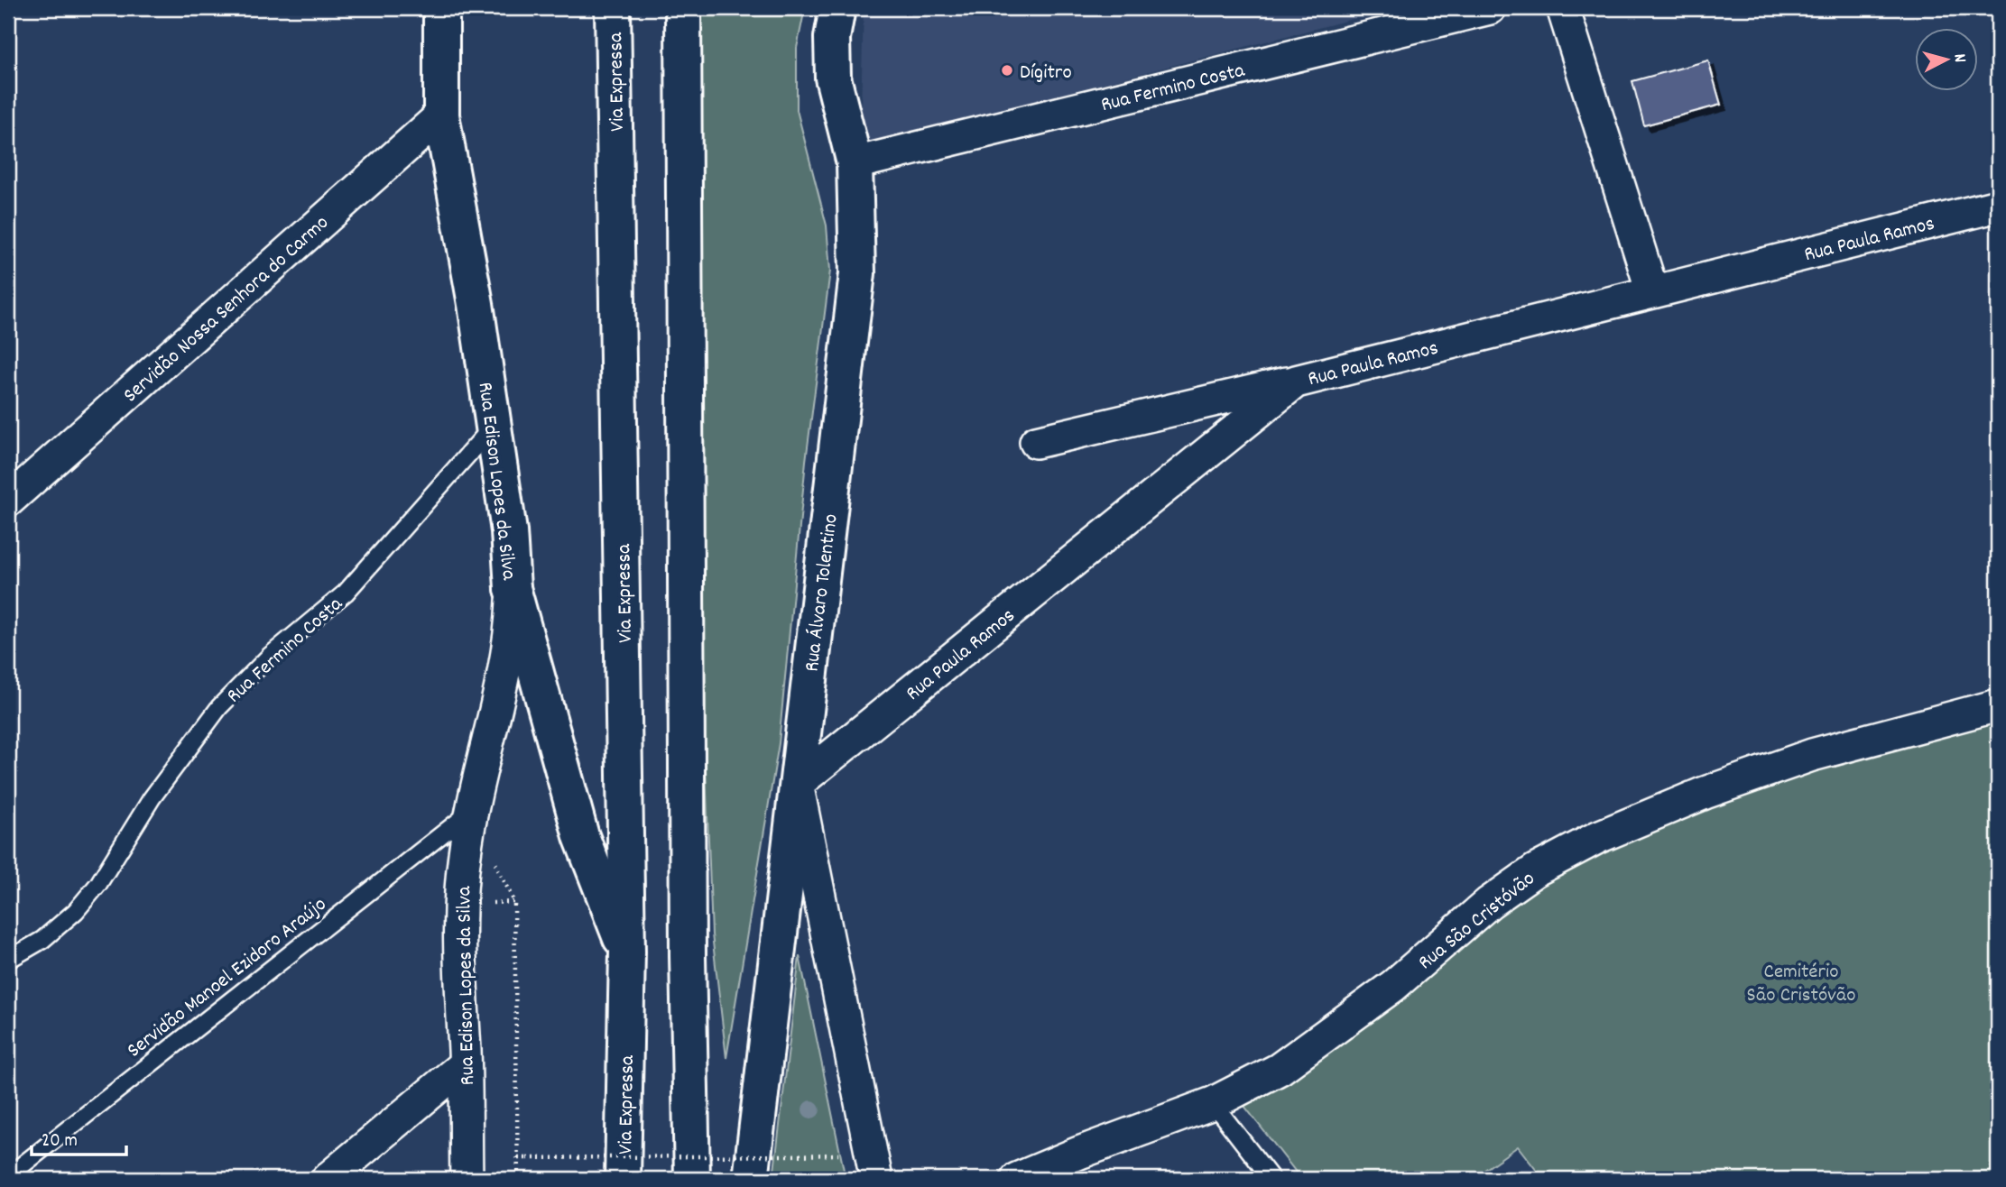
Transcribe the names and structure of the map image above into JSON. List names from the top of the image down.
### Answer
{
  "streets": {
    "main road": ["Via Expressa", "Rua Edison Lopes da Silva", "Rua Álvaro Tolentino"],
    "street": [
      "Rua Fermino Costa",
      "Rua Paula Ramos",
      "Servidão Nossa Senhora do Carmo",
      "Rua São Cristóvão"
    ],
    "lane": ["Servidão Manoel Ezidoro Araújo"]
  },
  "crossings": [
    ["Rua Fermino Costa", "Rua Edison Lopes da Silva"],
    ["Rua Fermino Costa", "Rua Álvaro Tolentino"],
    ["Rua Paula Ramos", "Rua Álvaro Tolentino"],
    ["Servidão Nossa Senhora do Carmo", "Rua Edison Lopes da Silva"],
    ["Rua Edison Lopes da Silva", "Servidão Manoel Ezidoro Araújo"]
  ],
  "parks": ["Cemitério São Cristóvão"],
  "places": ["Dígitro"],
  "scale_bar": "20 m",
  "north": "right"
}
